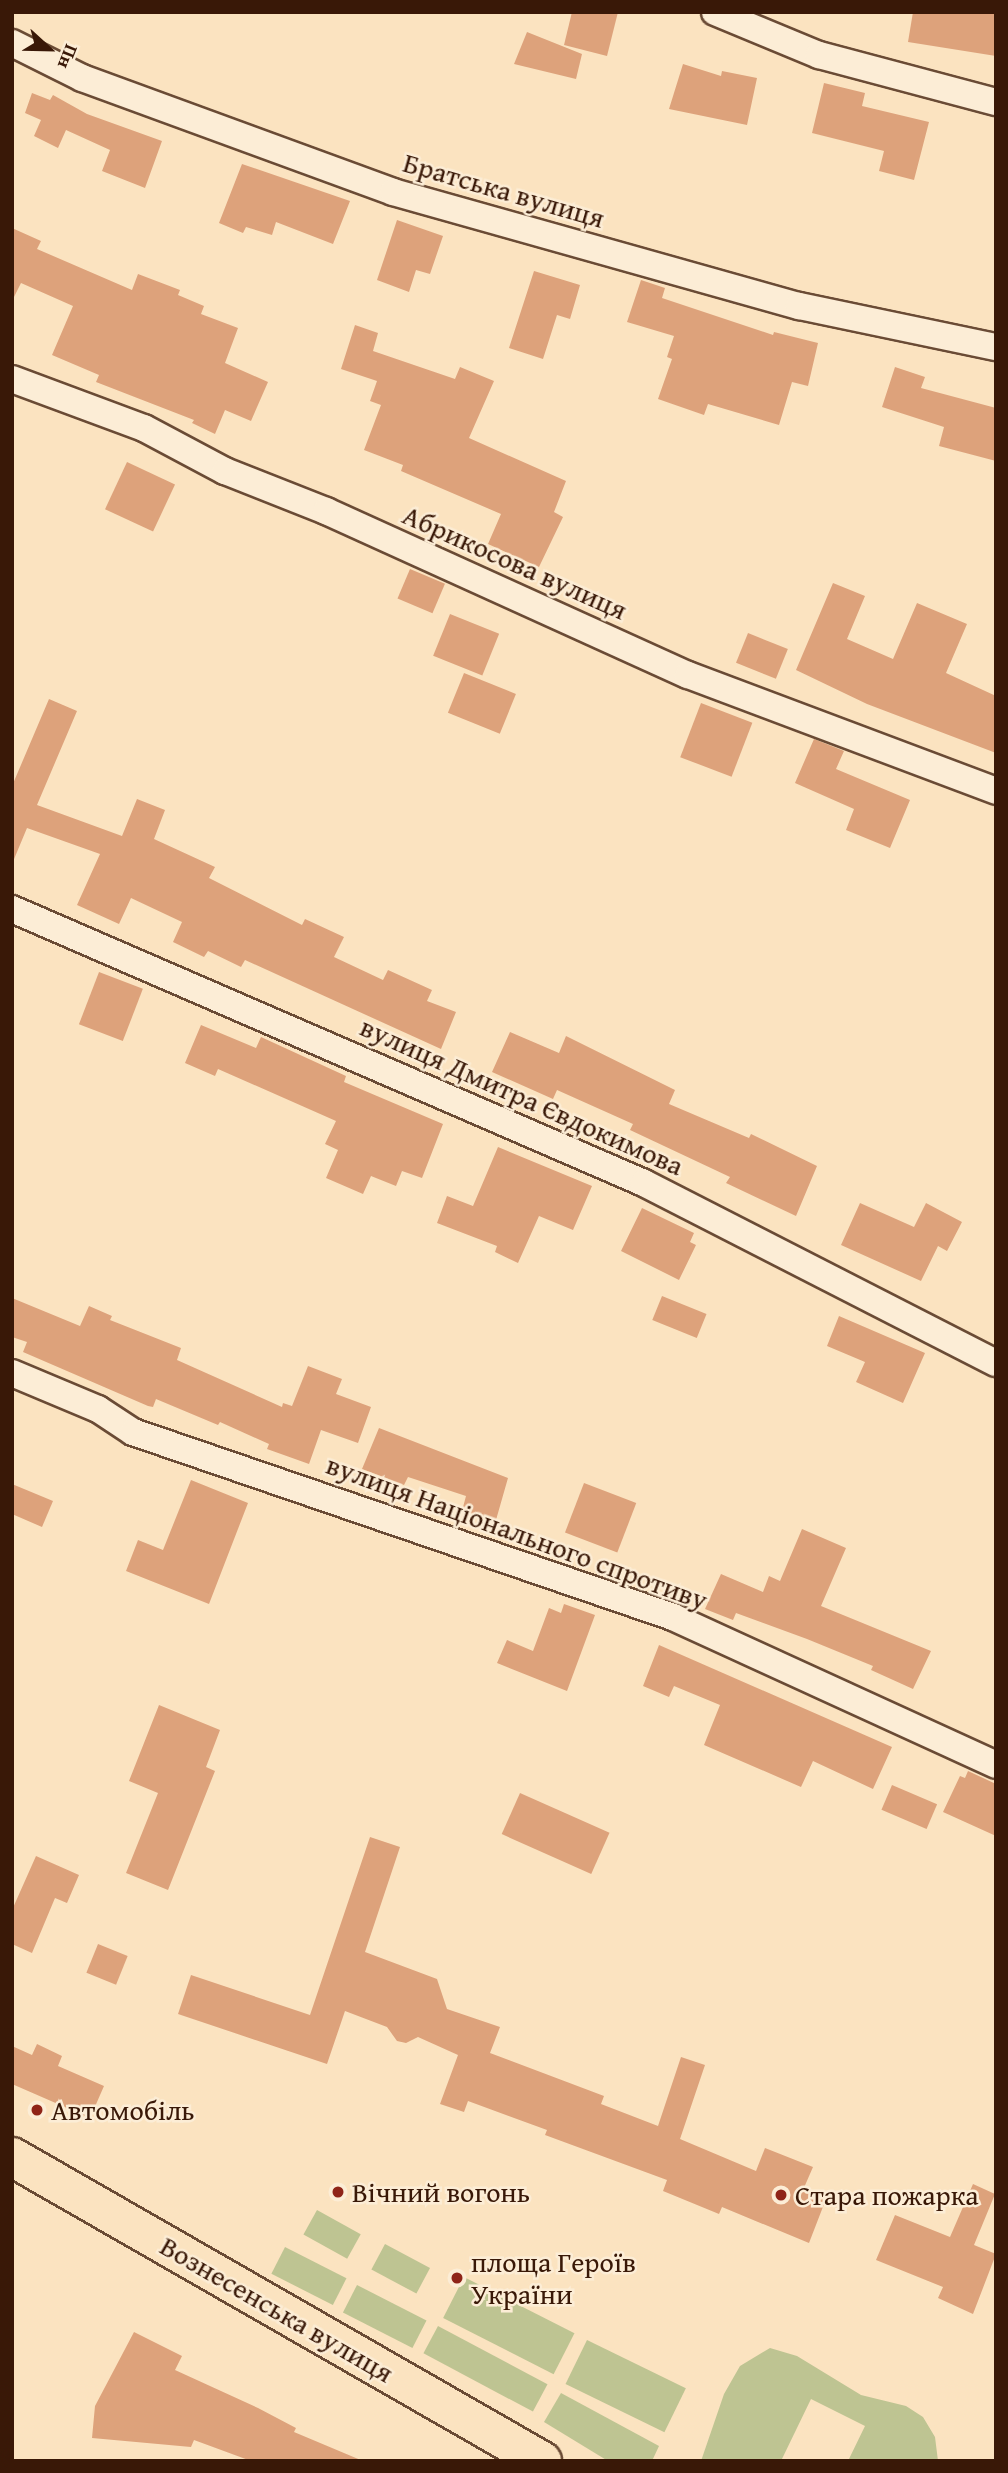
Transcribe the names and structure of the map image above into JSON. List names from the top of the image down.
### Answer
{
  "streets": {
    "main road": ["Вознесенська вулиця"],
    "street": [
      "Братська вулиця",
      "Абрикосова вулиця",
      "вулиця Дмитра Євдокимова",
      "вулиця Національного спротиву"
    ]
  },
  "places": [
    "Автомобіль",
    "Вічний вогонь",
    "Стара пожарка",
    "площа Героїв України"
  ],
  "north": "right"
}
